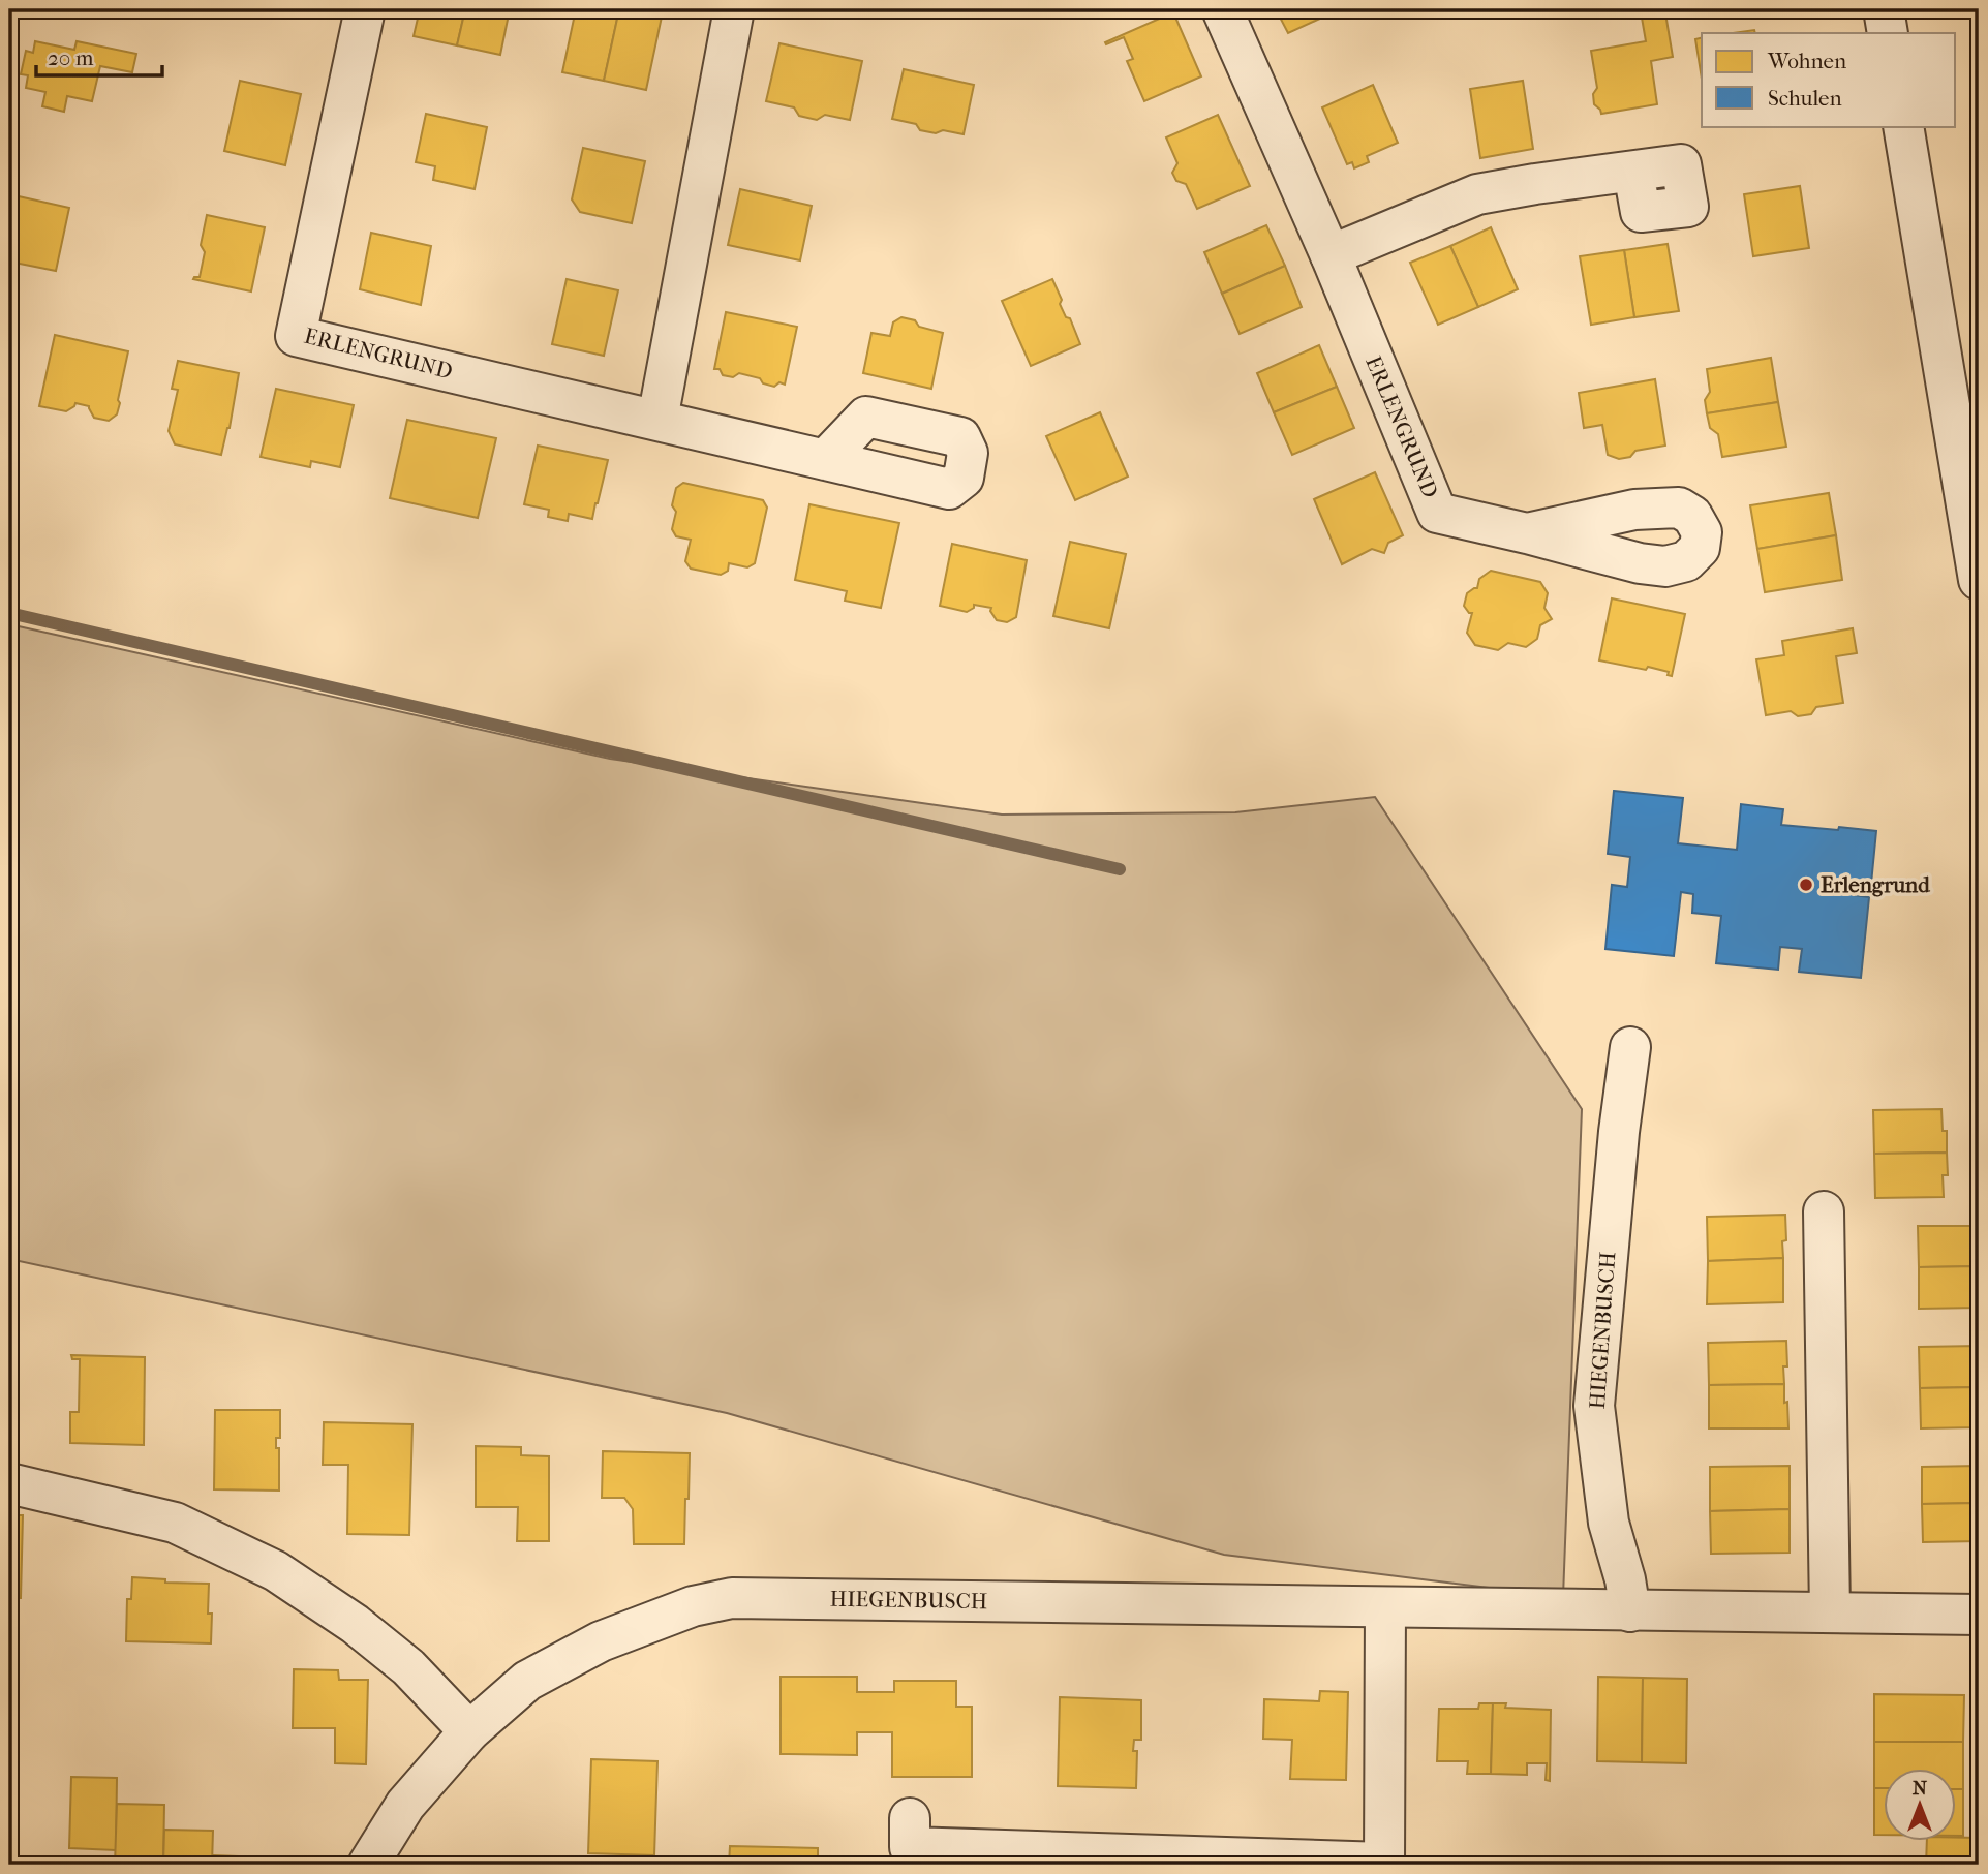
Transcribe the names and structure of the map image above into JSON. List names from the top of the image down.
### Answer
{
  "streets": {
    "street": ["ERLENGRUND", "HIEGENBUSCH"]
  },
  "places": ["Erlengrund"],
  "legend": ["Wohnen", "Schulen"],
  "scale_bar": "20 m",
  "north": "top"
}
